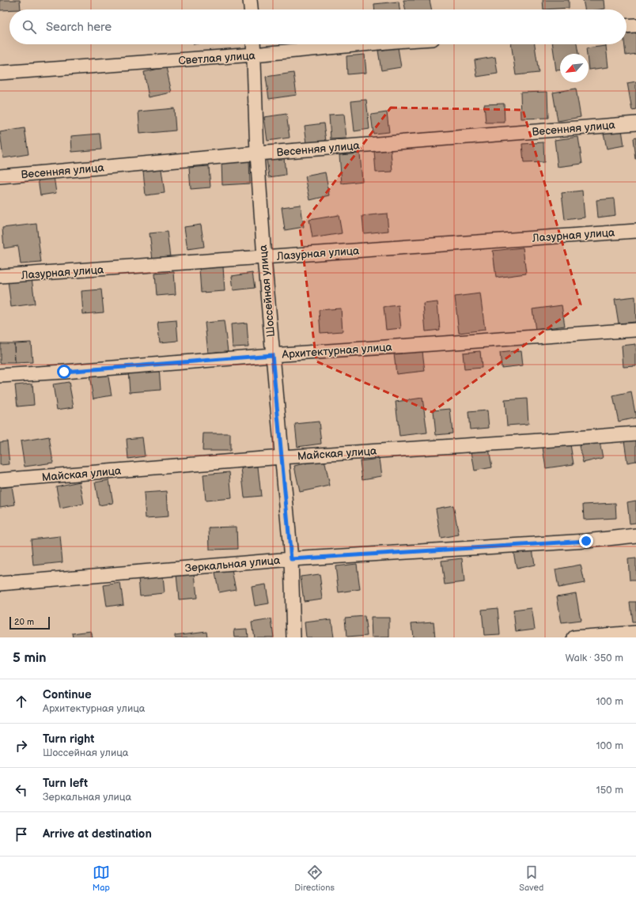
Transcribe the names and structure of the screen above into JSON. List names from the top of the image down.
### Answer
{
  "streets": {
    "street": [
      "Светлая улица",
      "Весенняя улица",
      "Лазурная улица",
      "Шоссейная улица",
      "Архитектурная улица",
      "Майская улица",
      "Зеркальная улица"
    ]
  },
  "crossings": [
    ["Светлая улица", "Шоссейная улица"],
    ["Весенняя улица", "Шоссейная улица"],
    ["Лазурная улица", "Шоссейная улица"],
    ["Шоссейная улица", "Архитектурная улица"],
    ["Шоссейная улица", "Майская улица"],
    ["Шоссейная улица", "Зеркальная улица"]
  ],
  "scale_bar": "20 m",
  "north": "bottom left",
  "page": {
    "search": "Search here",
    "scale": "20 m",
    "heading": ["5 min", "Walk · 350 m"],
    "list": [
      ["Continue", "Архитектурная улица", "100 m"],
      ["Turn right", "Шоссейная улица", "100 m"],
      ["Turn left", "Зеркальная улица", "150 m"],
      "Arrive at destination"
    ],
    "nav": ["Map", "Directions", "Saved"]
  }
}
